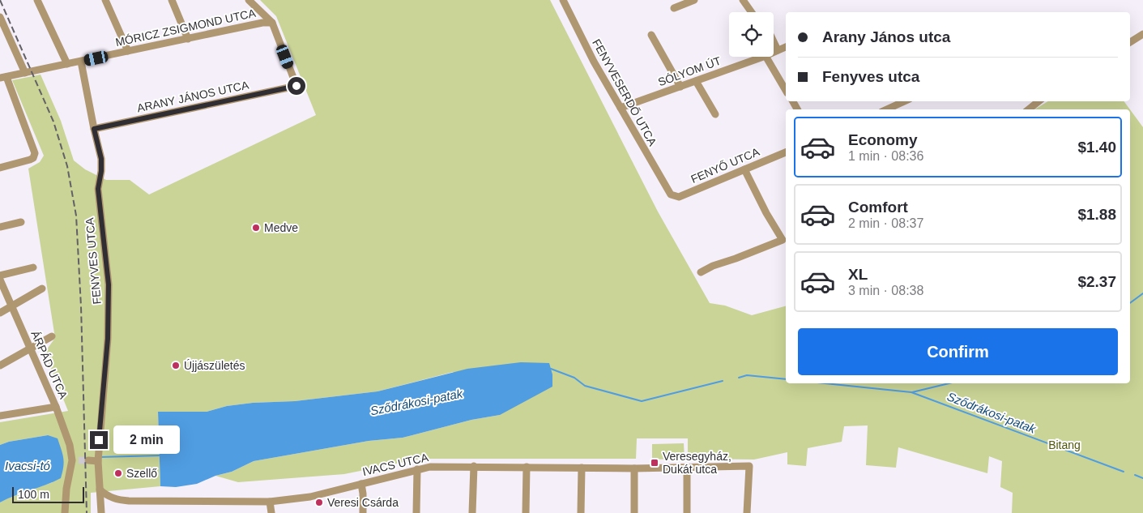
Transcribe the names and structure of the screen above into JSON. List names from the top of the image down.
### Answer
{
  "streets": {
    "street": [
      "MÓRICZ ZSIGMOND UTCA",
      "SÓLYOM ÚT",
      "FENYVESERDŐ UTCA",
      "ARANY JÁNOS UTCA",
      "FENYŐ UTCA",
      "FENYVES UTCA",
      "ÁRPÁD UTCA",
      "IVACS UTCA"
    ]
  },
  "crossings": [
    ["MÓRICZ ZSIGMOND UTCA", "ARANY JÁNOS UTCA"],
    ["MÓRICZ ZSIGMOND UTCA", "FENYVES UTCA"],
    ["SÓLYOM ÚT", "FENYVESERDŐ UTCA"],
    ["FENYVESERDŐ UTCA", "FENYŐ UTCA"],
    ["ARANY JÁNOS UTCA", "FENYVES UTCA"],
    ["FENYVES UTCA", "IVACS UTCA"]
  ],
  "water": ["Sződrákosi-patak", "Ivacsi-tó"],
  "parks": ["Bitang"],
  "places": {
    "other": [
      "Medve",
      "Újjászületés",
      "Szellő",
      "Veresi Csárda"
    ],
    "transit": ["Veresegyház, Dukát utca"]
  },
  "scale_bar": "100 m",
  "page": {
    "banner": ["Arany János utca", "Fenyves utca"],
    "list": [
      {
        "name": "Economy",
        "note": "1 min · 08:36",
        "value": "$1.40"
      },
      {
        "name": "Comfort",
        "note": "2 min · 08:37",
        "value": "$1.88"
      },
      {
        "name": "XL",
        "note": "3 min · 08:38",
        "value": "$2.37"
      }
    ],
    "buttons": "Confirm",
    "bubble": "2 min",
    "scale": "100 m"
  }
}
